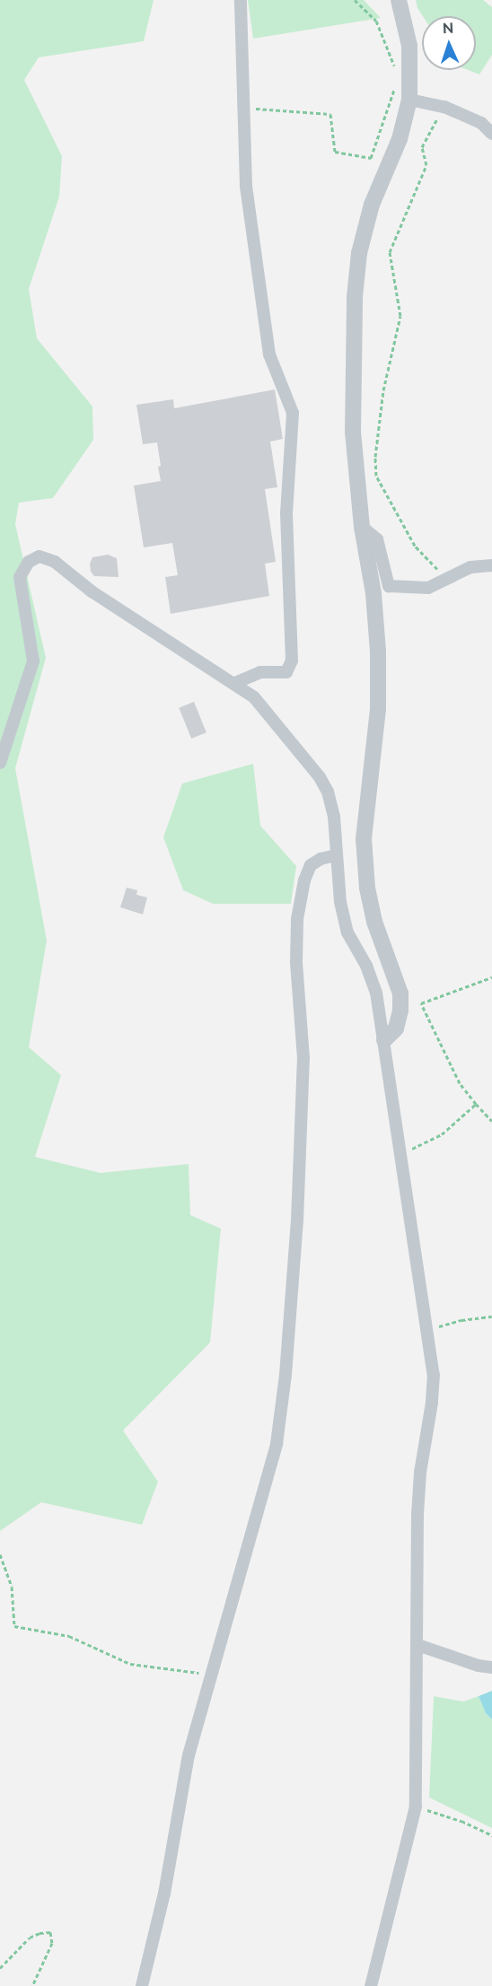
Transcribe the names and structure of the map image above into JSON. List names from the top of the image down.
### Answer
{
  "north": "top"
}
